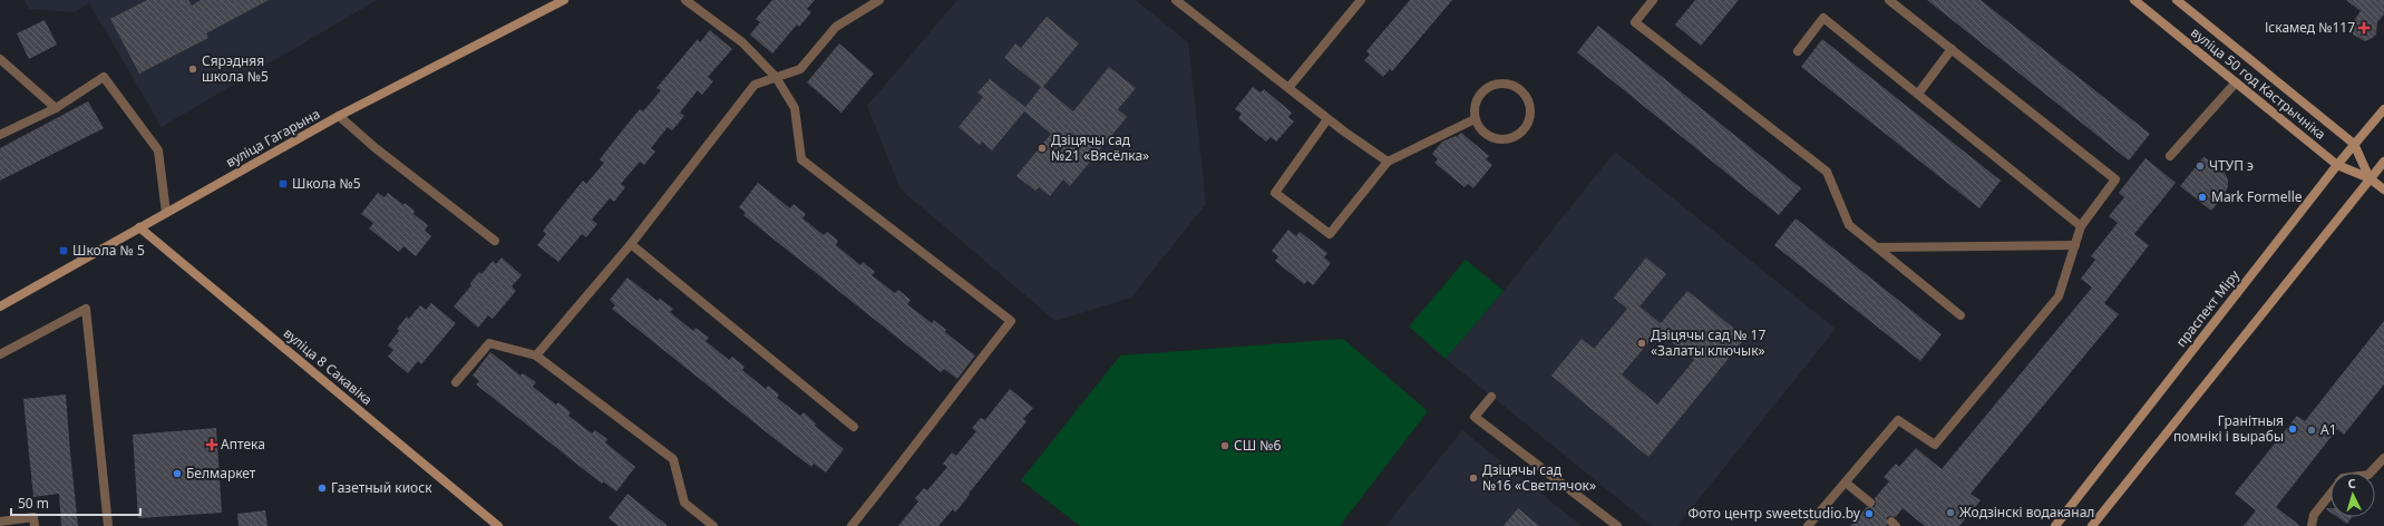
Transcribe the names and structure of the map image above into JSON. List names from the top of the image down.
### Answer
{
  "streets": {
    "main road": [
      "вуліца 50 год Кастрычніка",
      "вуліца Гагарына",
      "праспект Міру",
      "вуліца 8 Сакавіка"
    ]
  },
  "crossings": [
    ["вуліца 50 год Кастрычніка", "праспект Міру"],
    ["вуліца Гагарына", "вуліца 8 Сакавіка"]
  ],
  "places": {
    "health": ["Іскамед №117", "Аптека"],
    "other": [
      "Сярэдняя школа №5",
      "Дзіцячы сад №21 «Вясёлка»",
      "ЧТУП э",
      "Mark Formelle",
      "Дзіцячы сад № 17 «Залаты ключык»",
      "Гранітныя помнікі і вырабы",
      "A1",
      "СШ №6",
      "Белмаркет",
      "Дзіцячы сад №16 «Светлячок»",
      "Газетный киоск",
      "Жодзінскі водаканал",
      "Фото центр sweetstudio.by"
    ],
    "transit": ["Школа №5", "Школа № 5"]
  },
  "scale_bar": "50 m",
  "north": "top"
}
